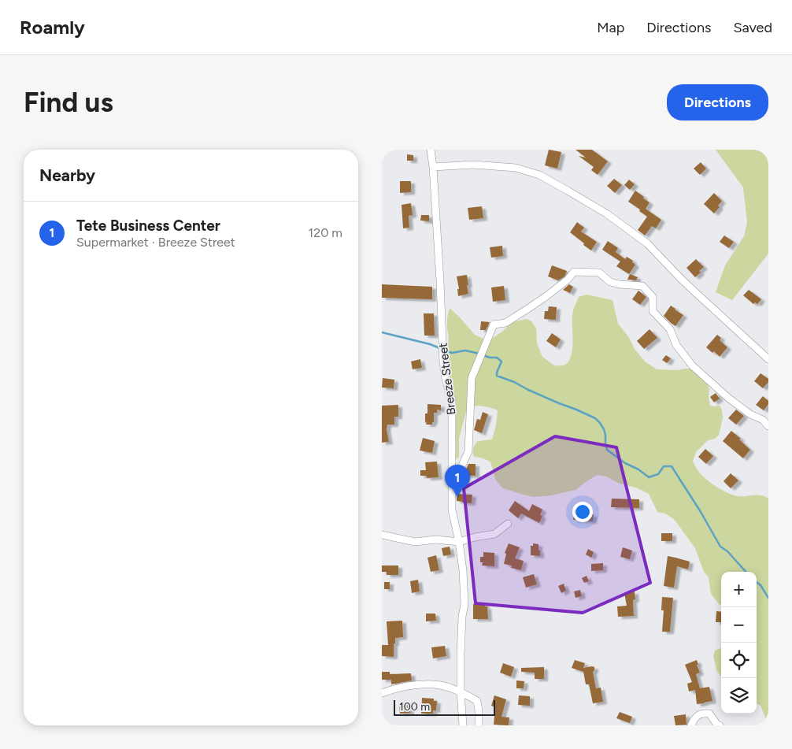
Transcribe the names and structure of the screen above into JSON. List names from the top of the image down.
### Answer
{
  "streets": {
    "street": ["Breeze Street"]
  },
  "scale_bar": "100 m",
  "page": {
    "header": "Roamly",
    "nav": ["Map", "Directions", "Saved"],
    "buttons": "Directions",
    "title": "Find us",
    "heading": "Nearby",
    "list": [
      {
        "mark": "1",
        "name": "Tete Business Center",
        "note": "Supermarket · Breeze Street",
        "value": "120 m"
      }
    ],
    "pins": "1",
    "map_buttons": ["+", "−"],
    "scale": "100 m"
  }
}
